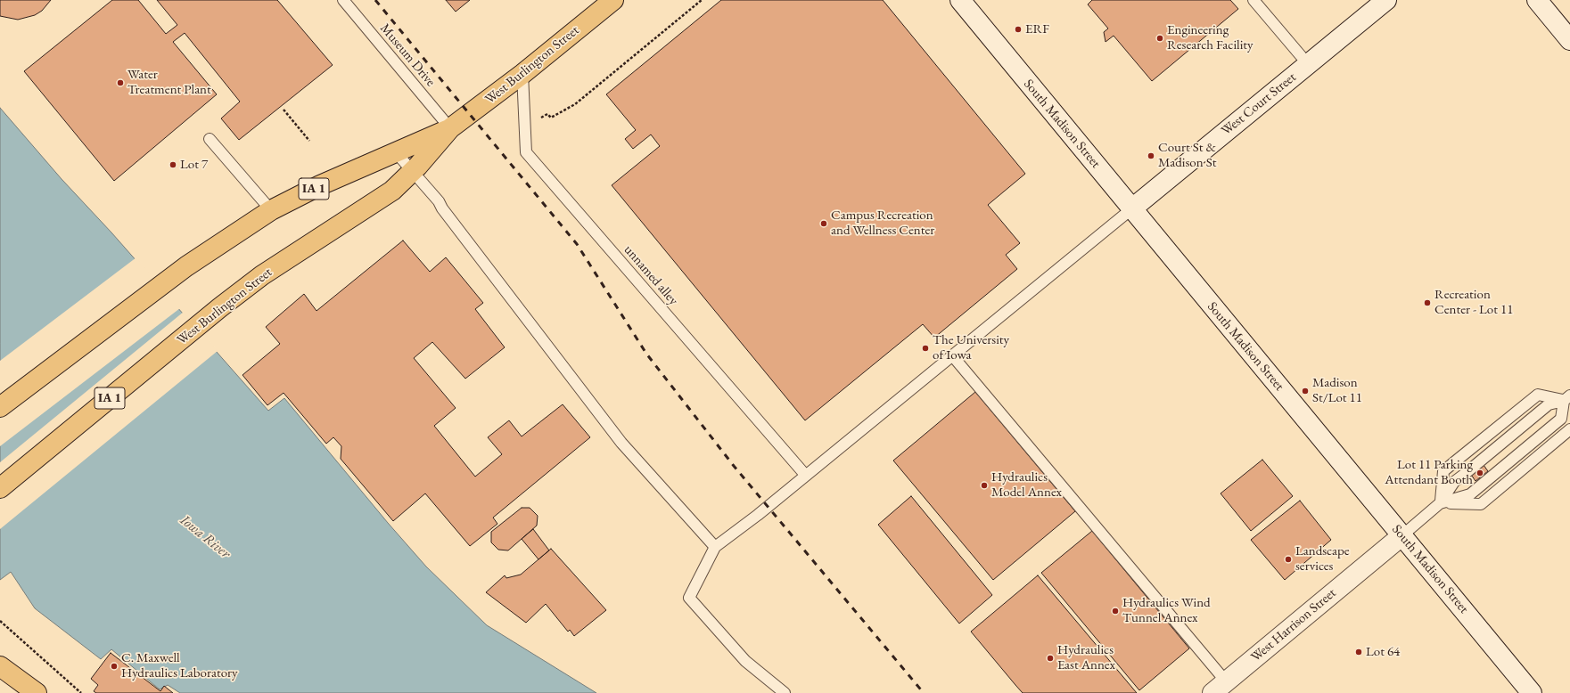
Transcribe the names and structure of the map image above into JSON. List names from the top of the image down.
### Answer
{
  "streets": {
    "main road": ["West Burlington Street", "IA 1"],
    "street": ["West Court Street", "South Madison Street", "West Harrison Street"],
    "lane": ["Museum Drive", "unnamed alley"]
  },
  "crossings": [
    ["Museum Drive", "West Burlington Street"],
    ["West Burlington Street", "unnamed alley"],
    ["West Court Street", "South Madison Street"],
    ["South Madison Street", "West Harrison Street"]
  ],
  "water": ["Iowa River"],
  "places": [
    "ERF",
    "Engineering Research Facility",
    "Water Treatment Plant",
    "Court St & Madison St",
    "Lot 7",
    "Campus Recreation and Wellness Center",
    "Recreation Center - Lot 11",
    "The University of Iowa",
    "Madison St/Lot 11",
    "Lot 11 Parking Attendant Booth",
    "Hydraulics Model Annex",
    "Landscape services",
    "Hydraulics Wind Tunnel Annex",
    "Lot 64",
    "Hydraulics East Annex",
    "C. Maxwell Hydraulics Laboratory"
  ]
}
